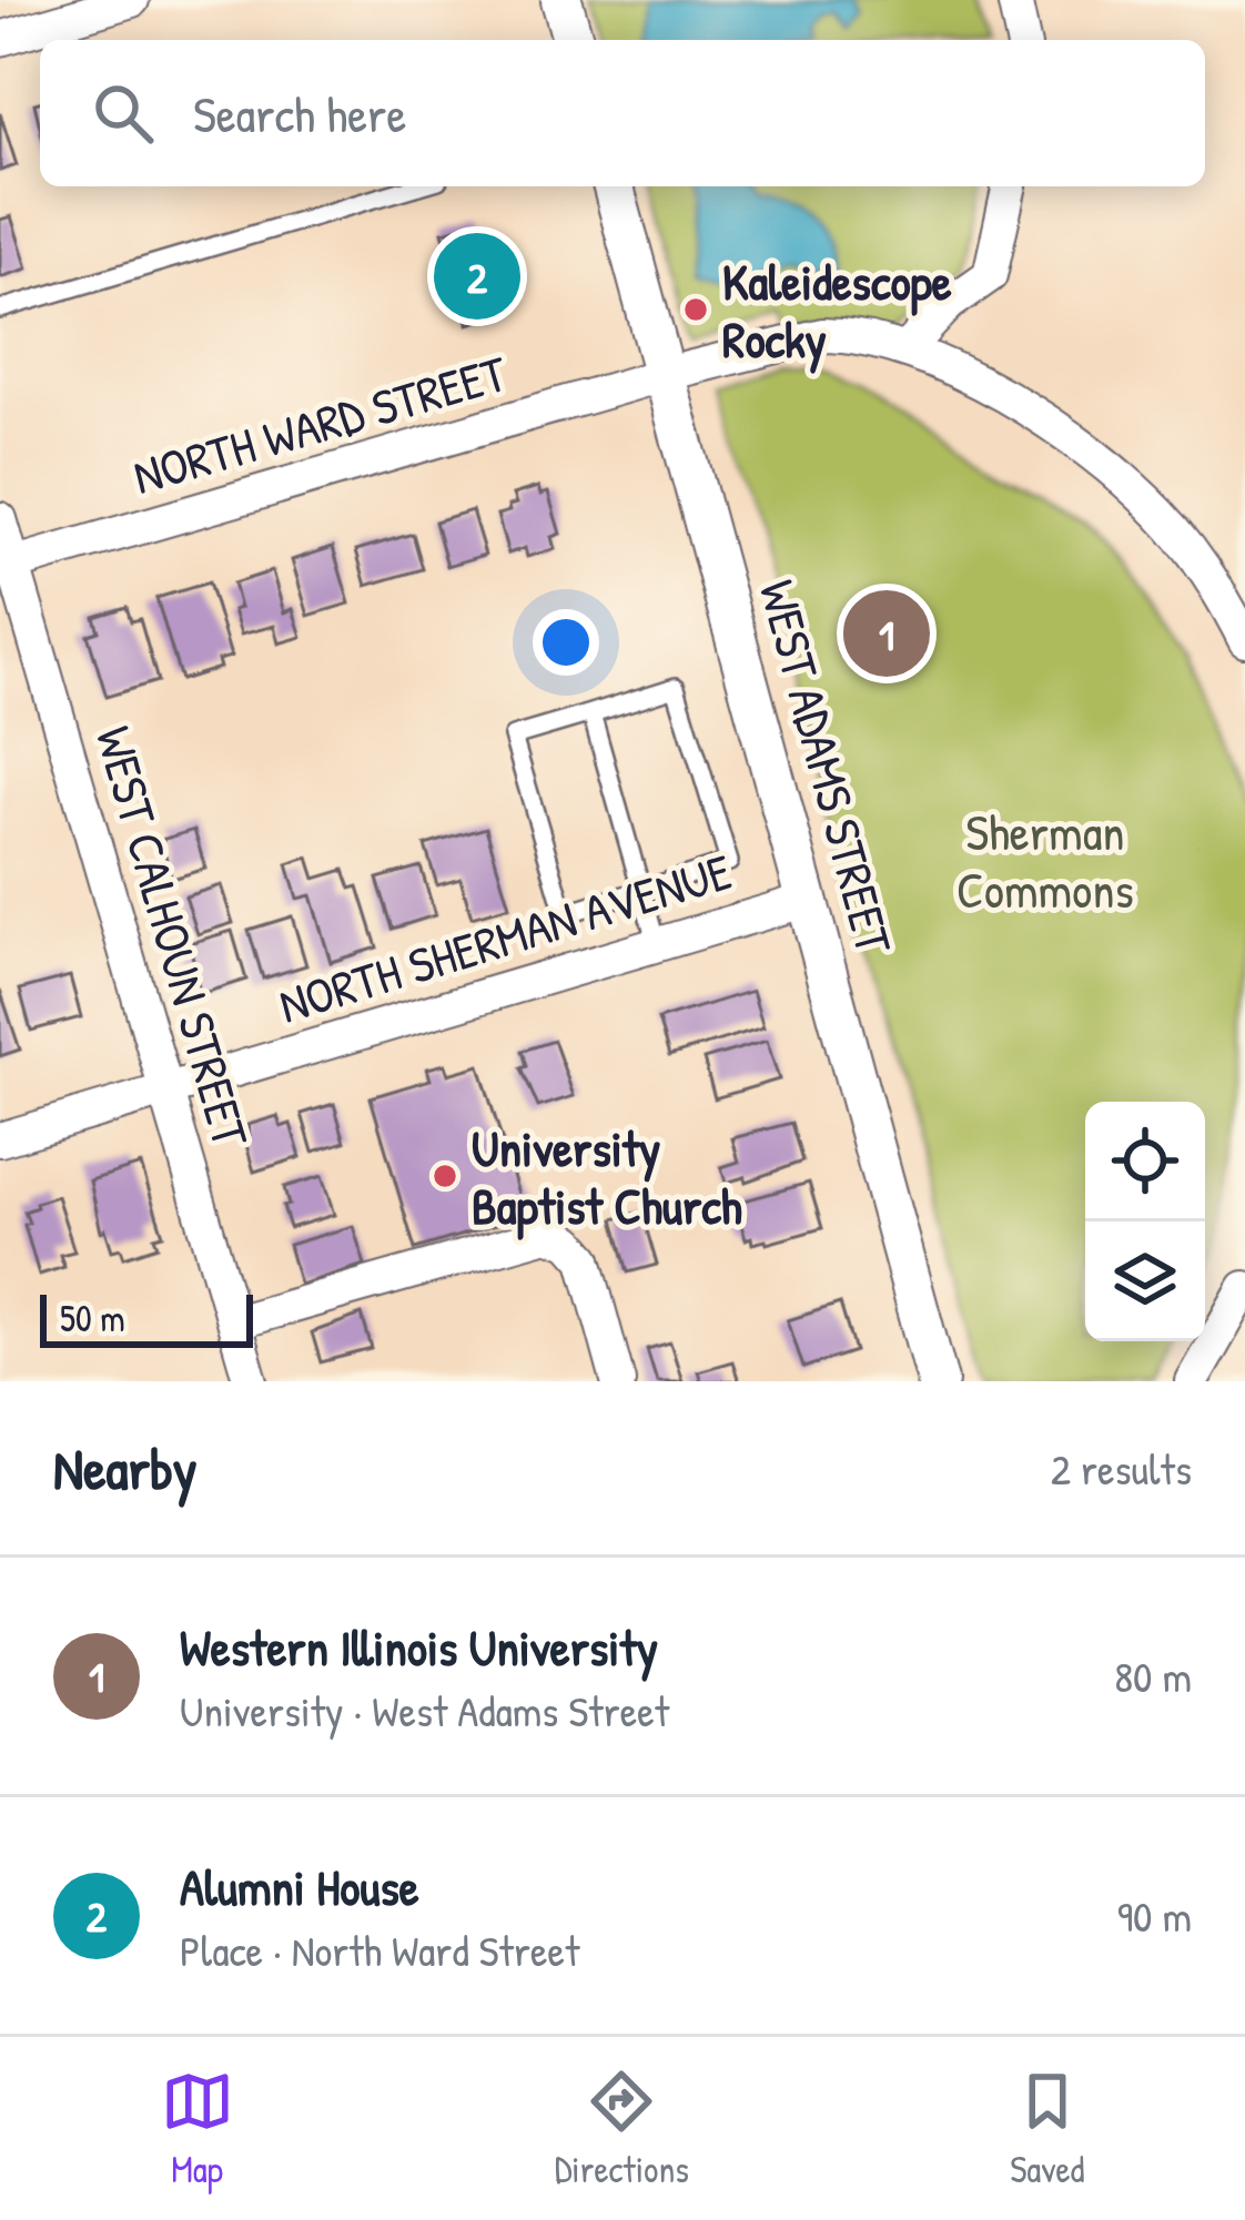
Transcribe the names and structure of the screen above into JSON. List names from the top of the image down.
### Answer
{
  "streets": {
    "street": [
      "NORTH WARD STREET",
      "WEST ADAMS STREET",
      "WEST CALHOUN STREET",
      "NORTH SHERMAN AVENUE"
    ]
  },
  "crossings": [
    ["NORTH WARD STREET", "WEST ADAMS STREET"],
    ["NORTH WARD STREET", "WEST CALHOUN STREET"],
    ["WEST ADAMS STREET", "NORTH SHERMAN AVENUE"],
    ["WEST CALHOUN STREET", "NORTH SHERMAN AVENUE"]
  ],
  "parks": ["Sherman Commons"],
  "places": ["Kaleidescope Rocky", "University Baptist Church"],
  "scale_bar": "50 m",
  "page": {
    "search": "Search here",
    "pins": ["2", "1"],
    "scale": "50 m",
    "heading": ["Nearby", "2 results"],
    "list": [
      {
        "mark": "1",
        "name": "Western Illinois University",
        "note": "University · West Adams Street",
        "value": "80 m"
      },
      {
        "mark": "2",
        "name": "Alumni House",
        "note": "Place · North Ward Street",
        "value": "90 m"
      }
    ],
    "nav": ["Map", "Directions", "Saved"]
  }
}
